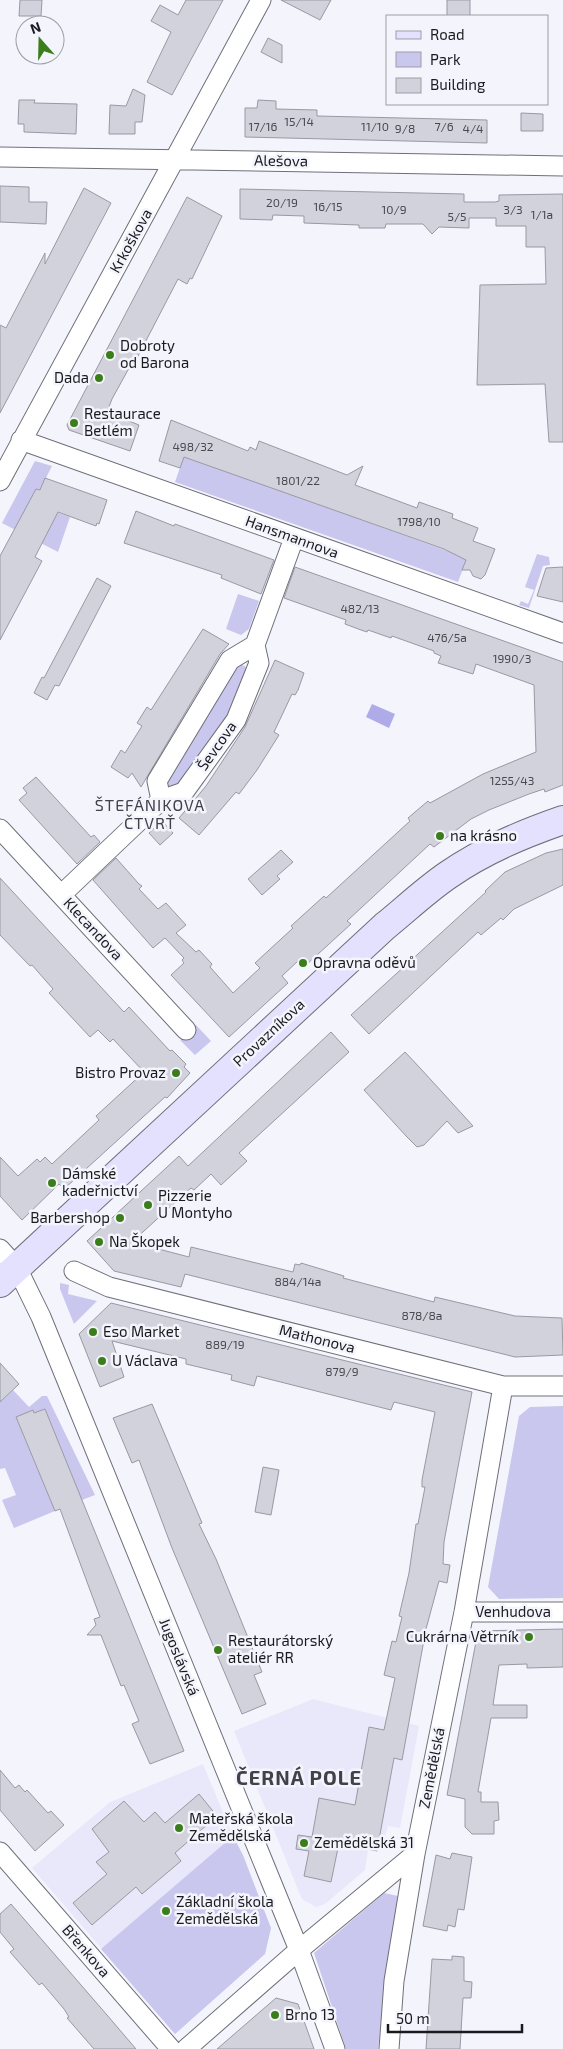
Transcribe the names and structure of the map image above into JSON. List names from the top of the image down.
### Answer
{
  "streets": {
    "main road": ["Provazníkova"],
    "street": [
      "Alešova",
      "Krkoškova",
      "Hansmannova",
      "Ševcova",
      "Klecandova",
      "Mathonova",
      "Venhudova",
      "Jugoslávská",
      "Zemědělská",
      "Břenkova"
    ]
  },
  "crossings": [
    ["Alešova", "Krkoškova"],
    ["Krkoškova", "Hansmannova"],
    ["Hansmannova", "Ševcova"],
    ["Ševcova", "Klecandova"],
    ["Provazníkova", "Jugoslávská"],
    ["Mathonova", "Zemědělská"],
    ["Venhudova", "Zemědělská"]
  ],
  "districts": ["ŠTEFÁNIKOVA ČTVRŤ", "ČERNÁ POLE"],
  "places": [
    "Dobroty od Barona",
    "Dada",
    "Restaurace Betlém",
    "na krásno",
    "Opravna oděvů",
    "Bistro Provaz",
    "Dámské kadeřnictví",
    "Pizzerie U Montyho",
    "Barbershop",
    "Na Škopek",
    "Eso Market",
    "U Václava",
    "Cukrárna Větrník",
    "Restaurátorský ateliér RR",
    "Mateřská škola Zemědělská",
    "Zemědělská 31",
    "Základní škola Zemědělská",
    "Brno 13"
  ],
  "house_numbers": [
    "15/14",
    "17/16",
    "11/10",
    "7/6",
    "9/8",
    "4/4",
    "20/19",
    "16/15",
    "10/9",
    "3/3",
    "1/1a",
    "5/5",
    "498/32",
    "1801/22",
    "1798/10",
    "482/13",
    "476/5a",
    "1990/3",
    "1255/43",
    "884/14a",
    "878/8a",
    "889/19",
    "879/9"
  ],
  "legend": ["Road", "Park", "Building"],
  "scale_bar": "50 m",
  "north": "top"
}
